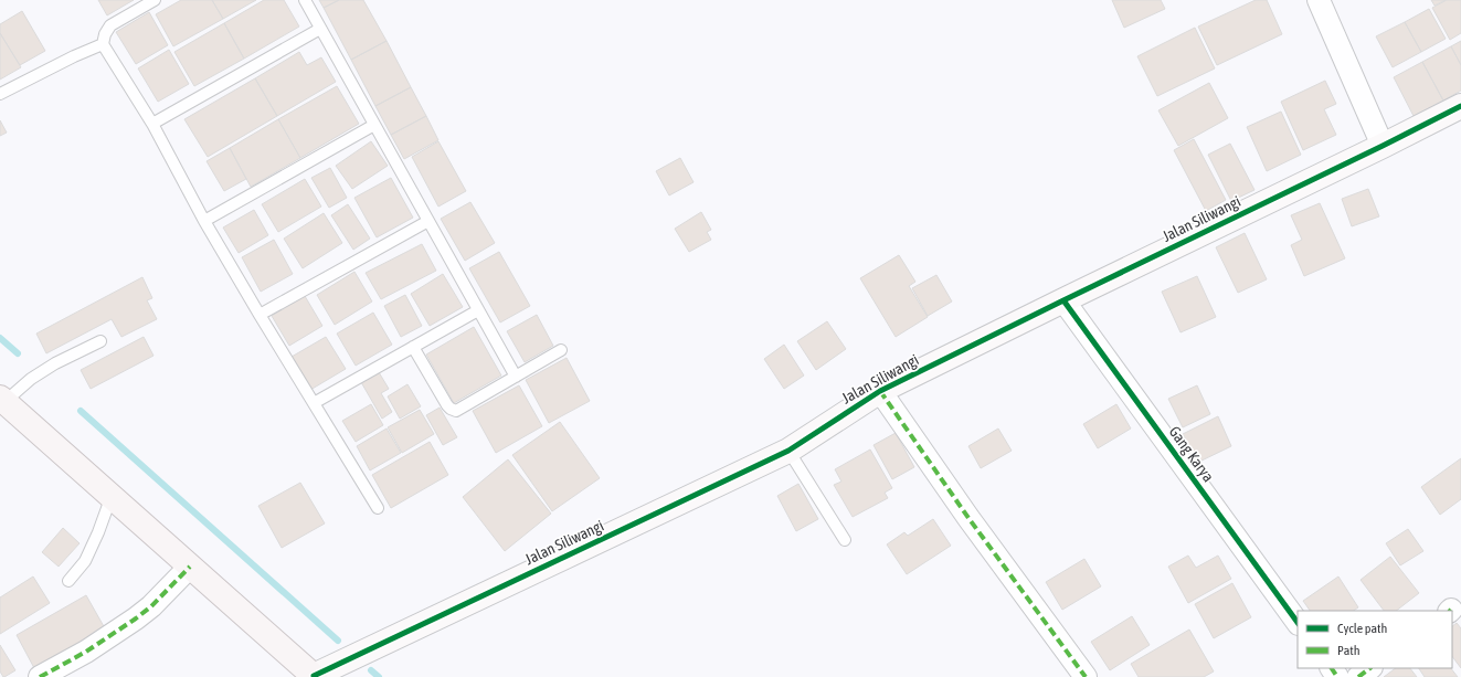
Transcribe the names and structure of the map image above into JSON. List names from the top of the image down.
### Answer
{
  "streets": {
    "street": ["Jalan Siliwangi", "Gang Karya"]
  },
  "crossings": [
    ["Jalan Siliwangi", "Gang Karya"]
  ],
  "legend": ["Cycle path", "Path"]
}
